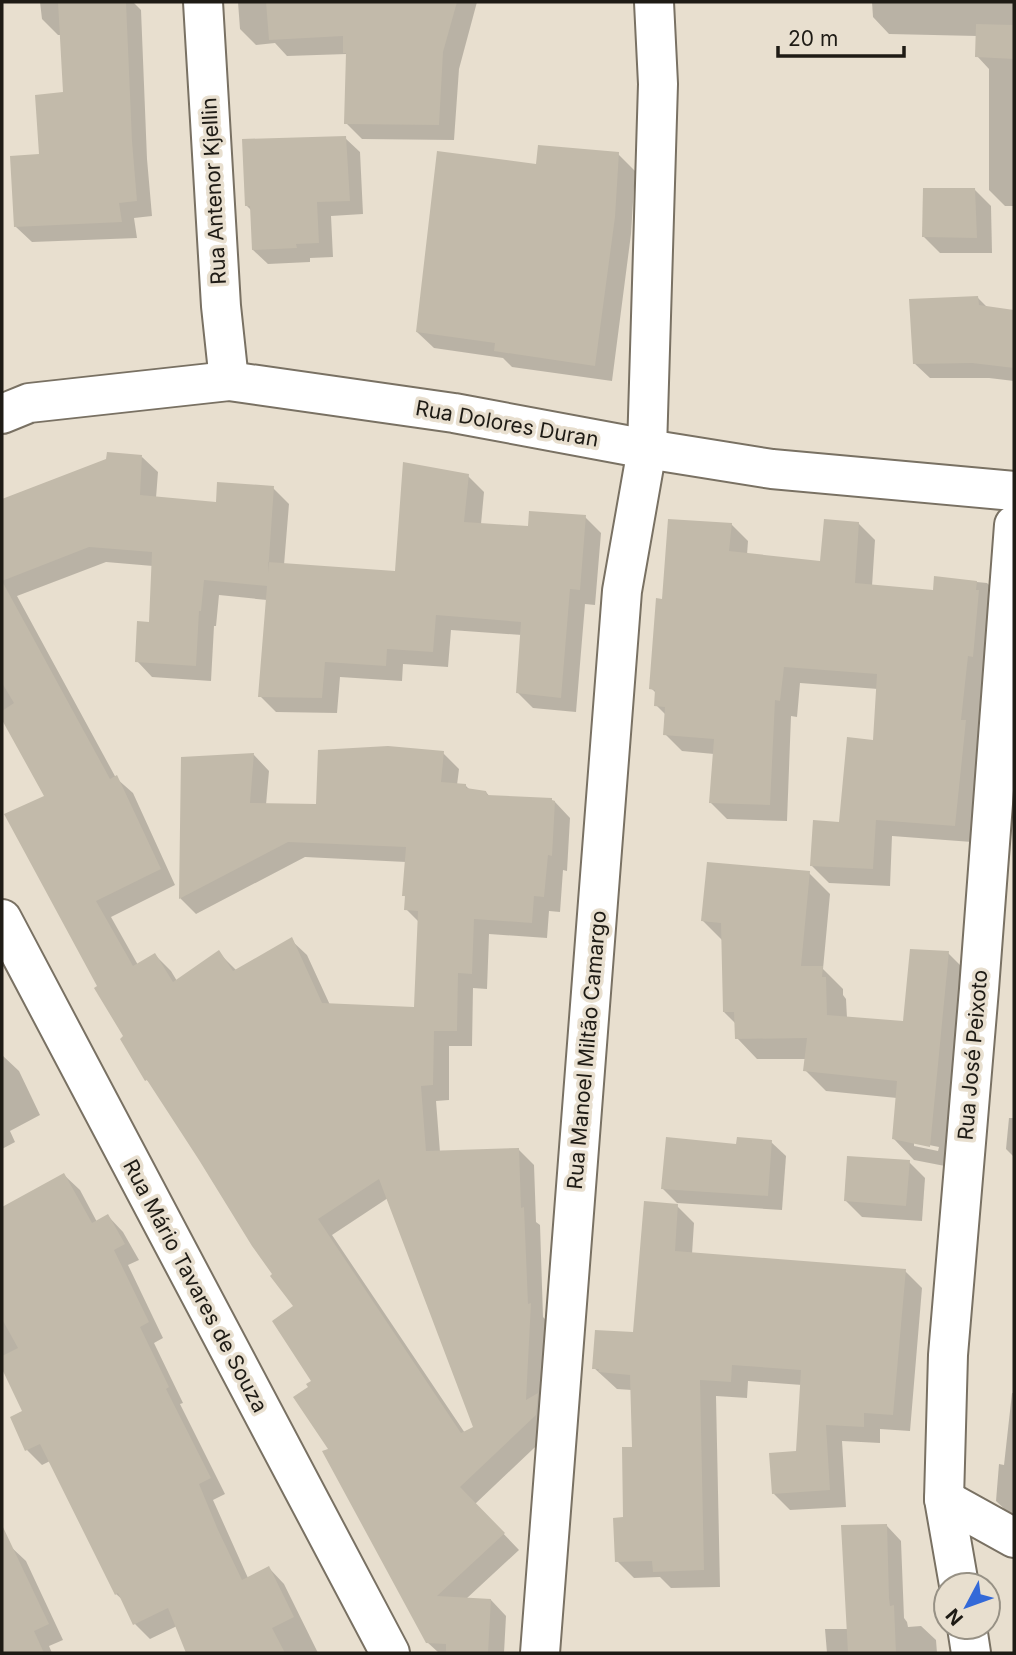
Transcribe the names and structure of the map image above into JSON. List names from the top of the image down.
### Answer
{
  "streets": {
    "street": [
      "Rua Antenor Kjellin",
      "Rua Dolores Duran",
      "Rua Manoel Miltão Camargo",
      "Rua José Peixoto",
      "Rua Mário Tavares de Souza"
    ]
  },
  "crossings": [
    ["Rua Antenor Kjellin", "Rua Dolores Duran"],
    ["Rua Dolores Duran", "Rua Manoel Miltão Camargo"]
  ],
  "scale_bar": "20 m",
  "north": "bottom left"
}
